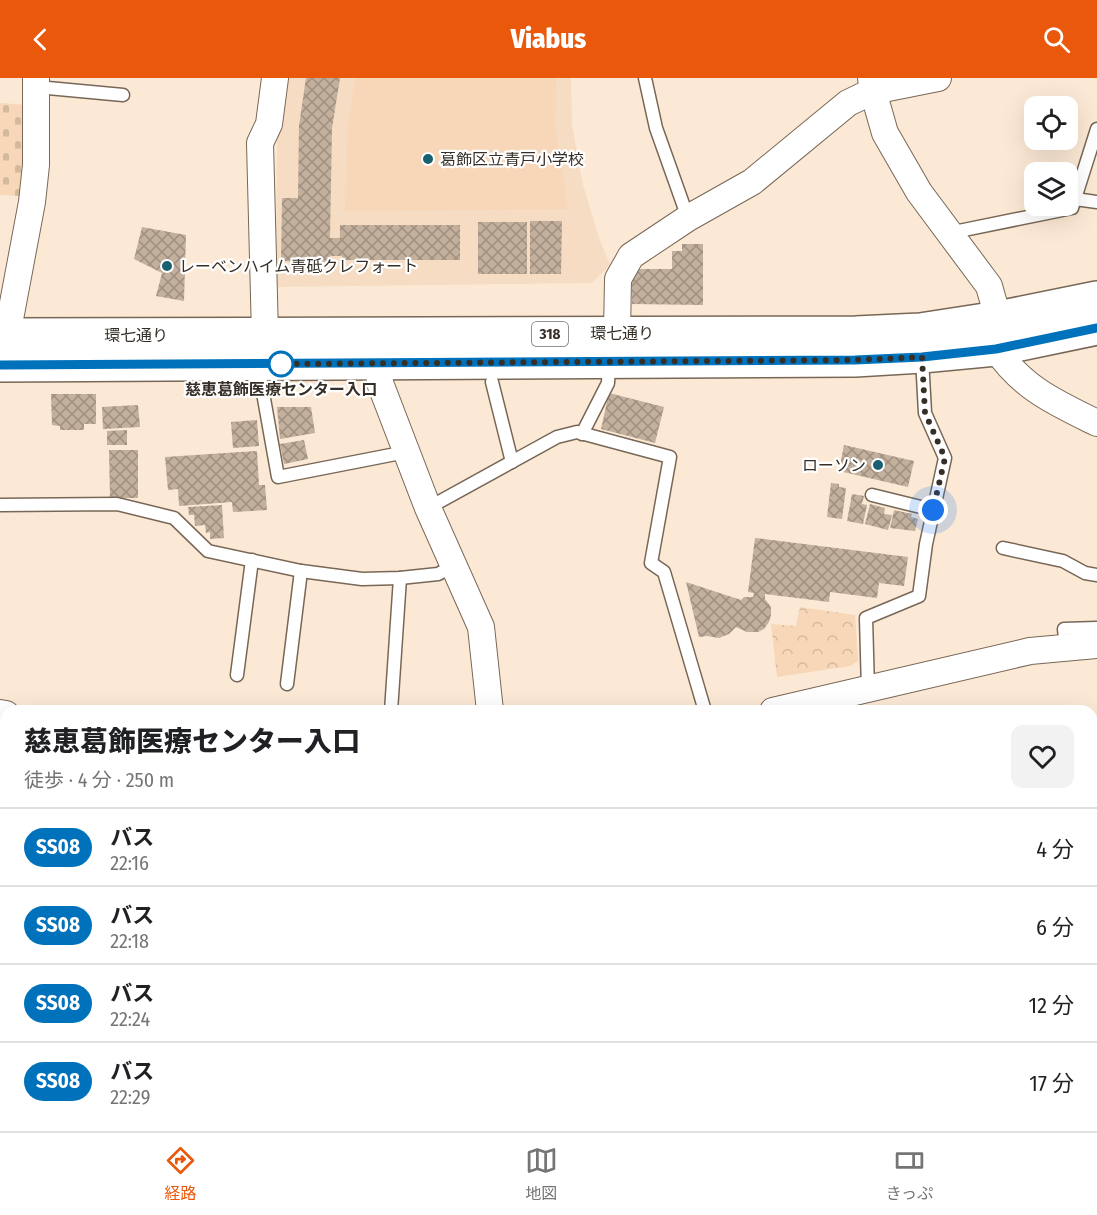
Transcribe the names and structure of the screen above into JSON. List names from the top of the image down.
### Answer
{
  "streets": {
    "main road": ["環七通り", "318"]
  },
  "places": [
    "葛飾区立青戸小学校",
    "レーベンハイム青砥クレフォート",
    "慈恵葛飾医療センター入口",
    "ローソン"
  ],
  "lines": ["bus line SS08"],
  "page": {
    "header": "Viabus",
    "heading": ["慈恵葛飾医療センター入口", "徒歩 · 4 分 · 250 m"],
    "list": [
      {
        "mark": "SS08",
        "name": "バス",
        "note": "22:16",
        "value": "4 分"
      },
      {
        "mark": "SS08",
        "name": "バス",
        "note": "22:18",
        "value": "6 分"
      },
      {
        "mark": "SS08",
        "name": "バス",
        "note": "22:24",
        "value": "12 分"
      },
      {
        "mark": "SS08",
        "name": "バス",
        "note": "22:29",
        "value": "17 分"
      }
    ],
    "tabs": ["経路", "地図", "きっぷ"]
  }
}
